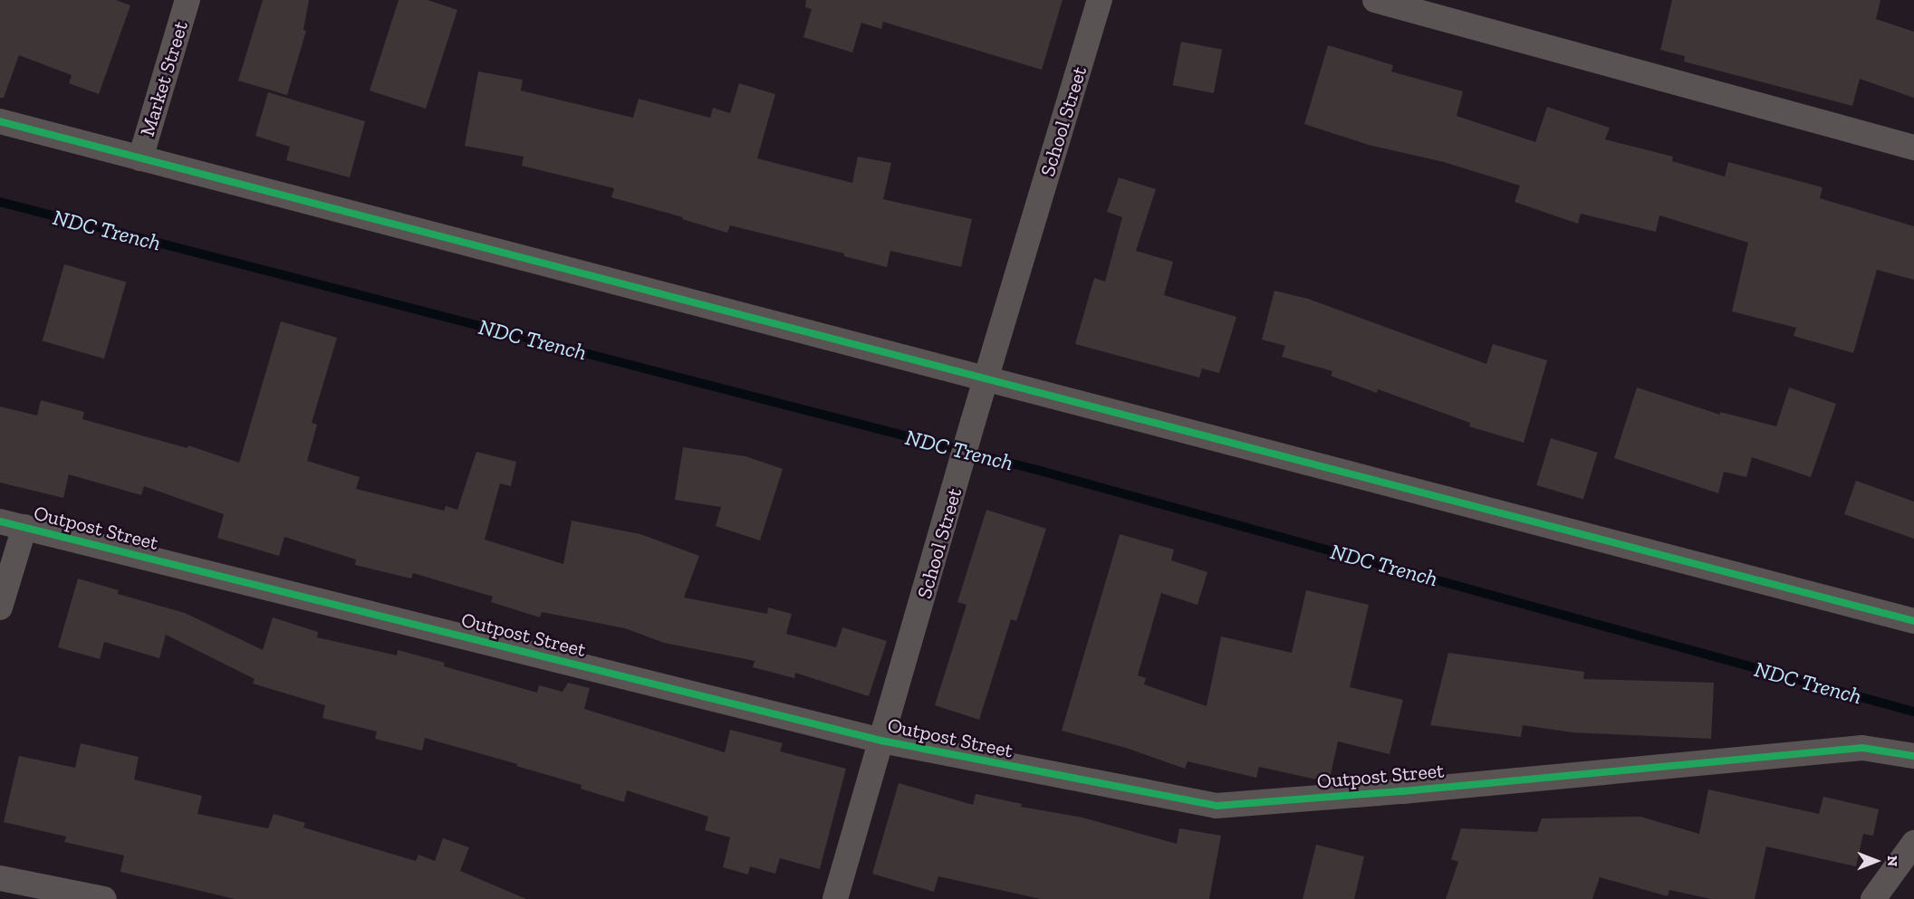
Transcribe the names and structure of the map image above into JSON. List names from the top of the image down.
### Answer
{
  "streets": {
    "street": ["Market Street", "School Street", "Outpost Street"]
  },
  "crossings": [
    ["School Street", "Outpost Street"]
  ],
  "water": ["NDC Trench"],
  "north": "right"
}
